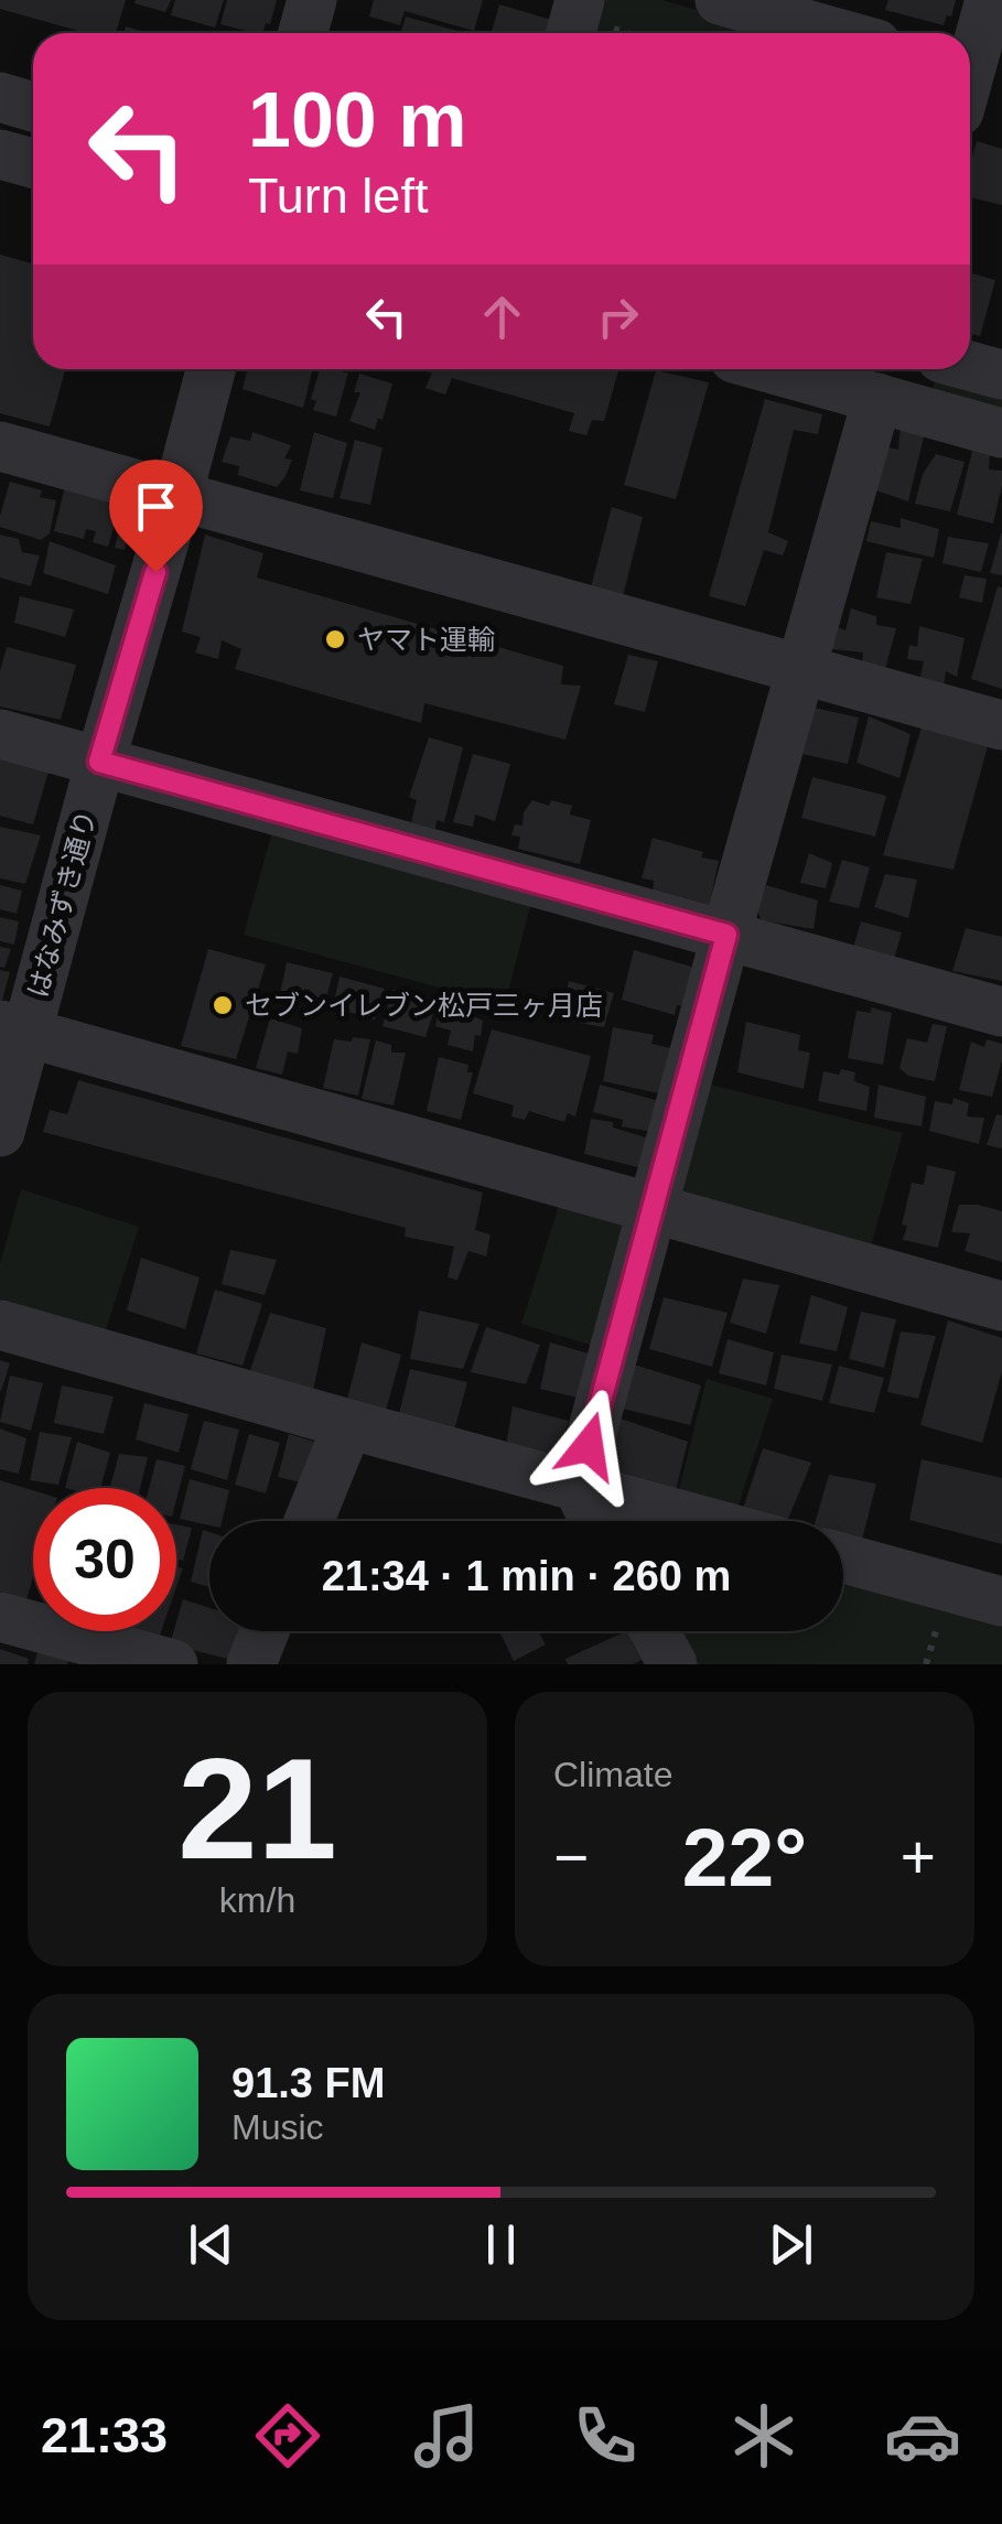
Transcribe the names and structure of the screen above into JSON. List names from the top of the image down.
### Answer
{
  "streets": {
    "street": ["はなみずき通り"]
  },
  "places": ["ヤマト運輸", "セブンイレブン松戸三ヶ月店"],
  "page": {
    "turn": ["100 m", "Turn left"],
    "limit": "30",
    "trip": "21:34 · 1 min · 260 m",
    "tile": [
      ["21", "km/h"],
      "Climate"
    ],
    "heat": ["−", "22°", "+"],
    "song": ["91.3 FM", "Music"],
    "tabs": "21:33"
  }
}
